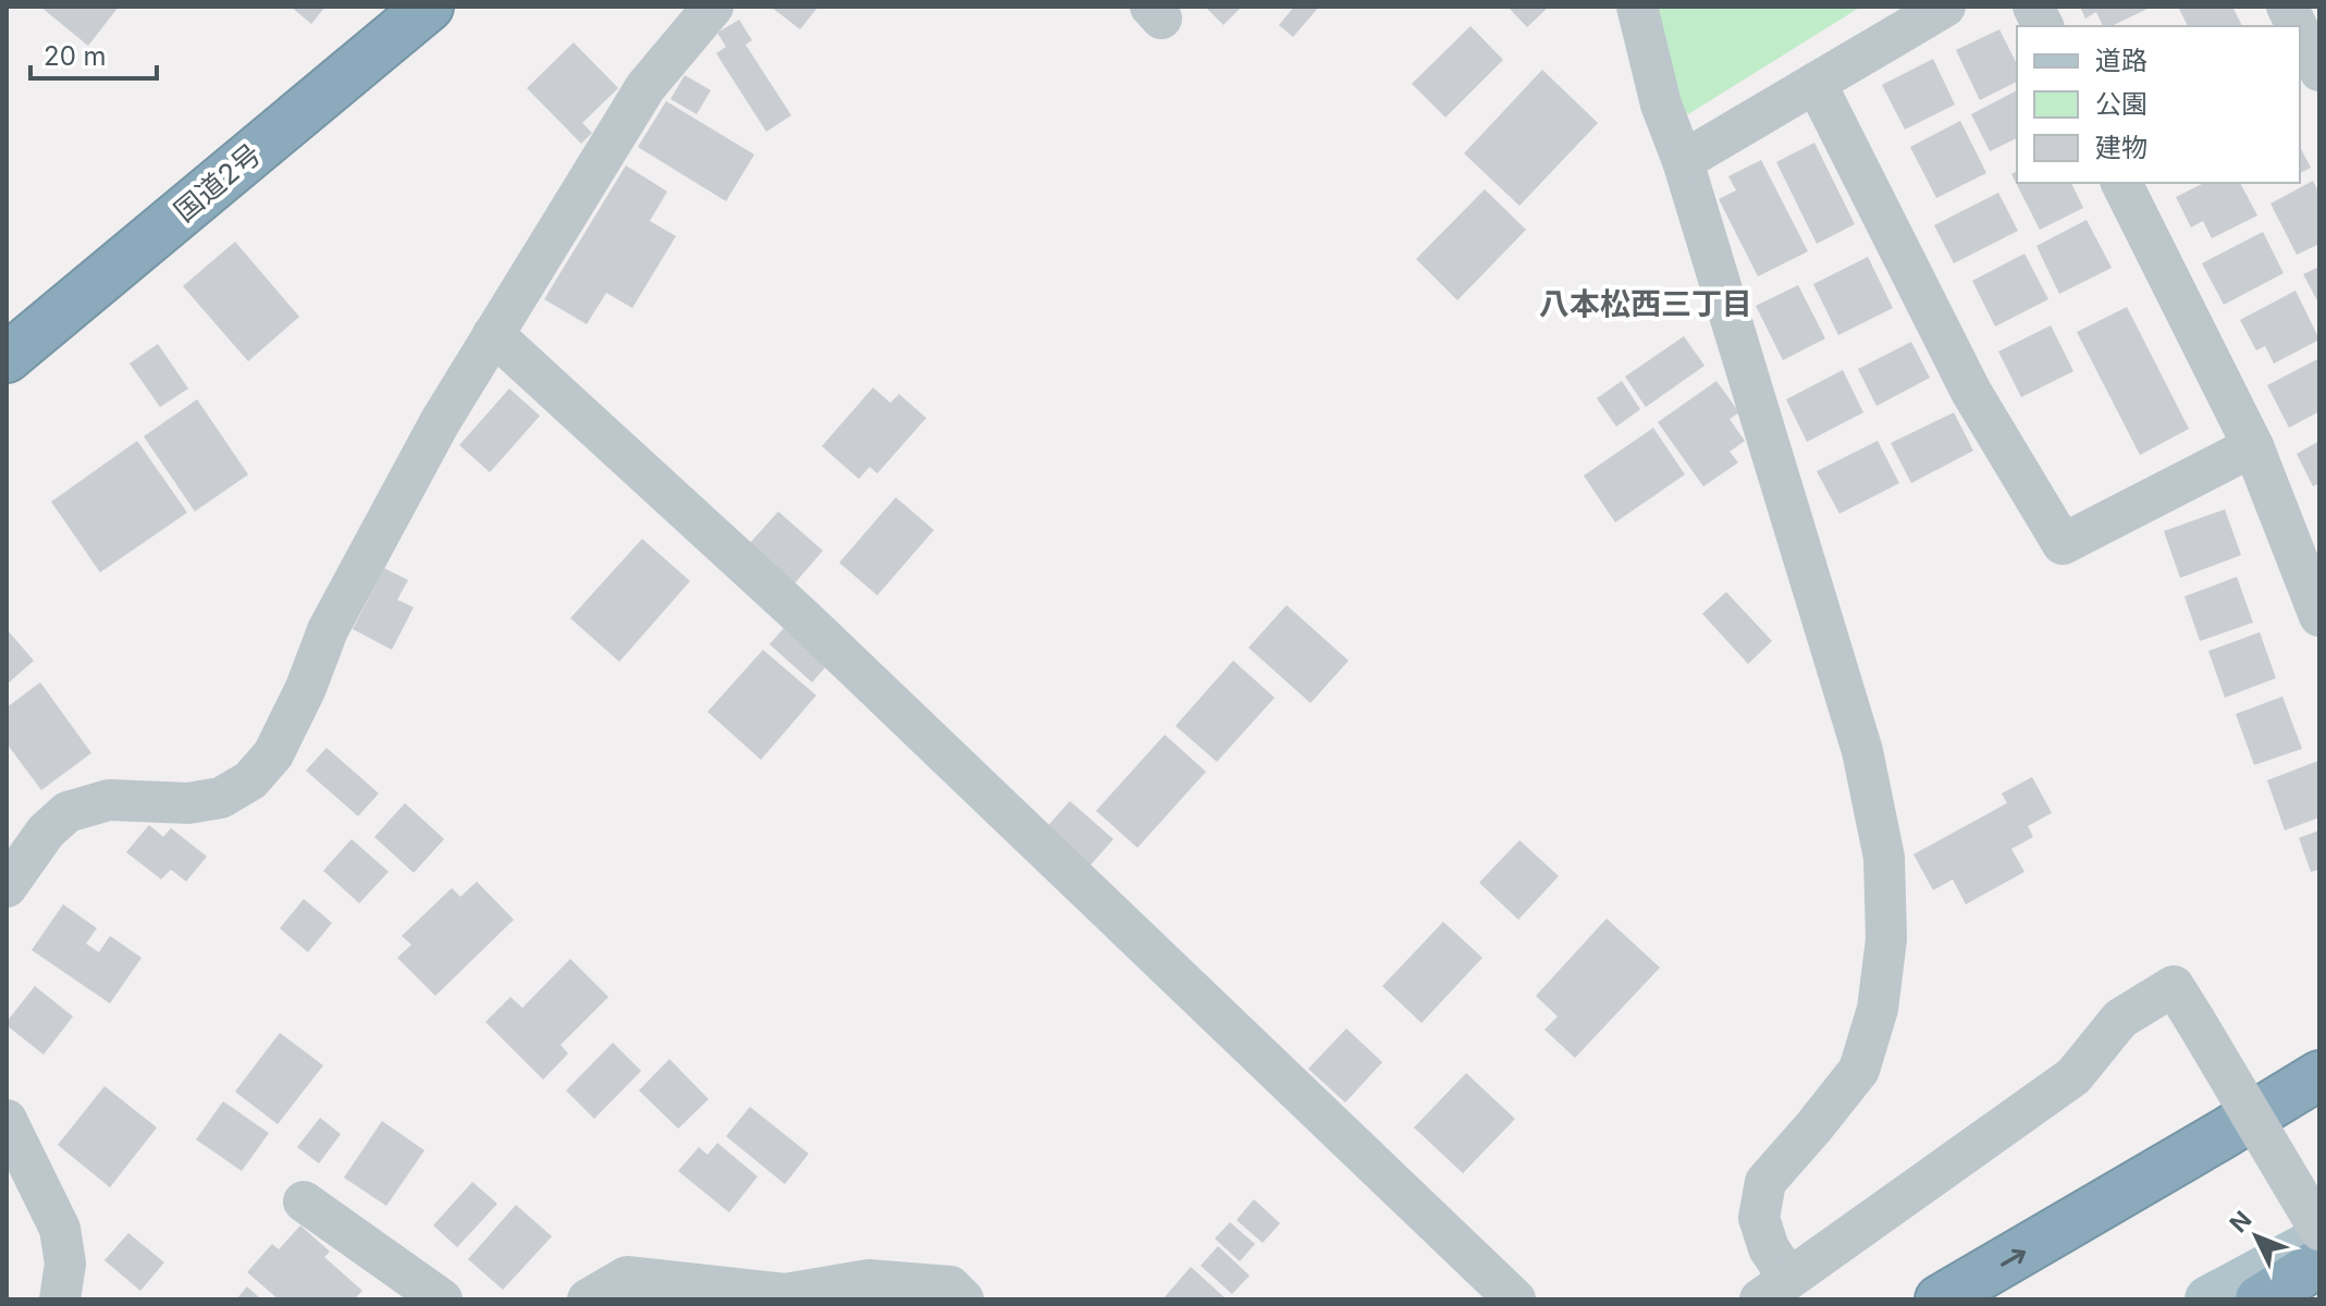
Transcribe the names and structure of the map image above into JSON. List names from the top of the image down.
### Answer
{
  "streets": {
    "highway": ["国道2号"]
  },
  "districts": ["八本松西三丁目"],
  "legend": ["道路", "公園", "建物"],
  "scale_bar": "20 m",
  "north": "top left"
}
